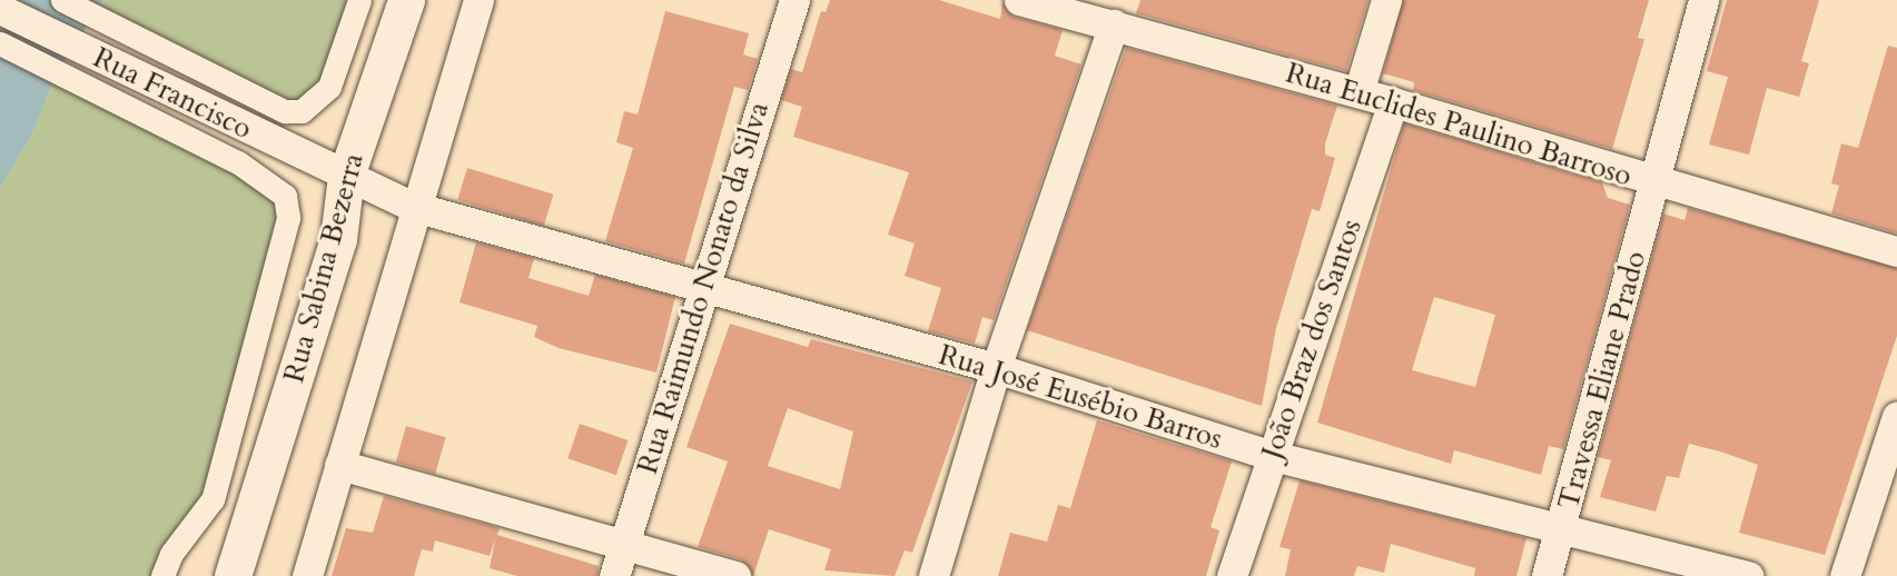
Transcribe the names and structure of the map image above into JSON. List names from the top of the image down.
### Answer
{
  "streets": {
    "main road": ["Rua Sabina Bezerra"],
    "street": [
      "Rua Francisco",
      "Rua Euclides Paulino Barroso",
      "Rua Raimundo Nonato da Silva",
      "João Braz dos Santos",
      "Travessa Eliane Prado",
      "Rua José Eusébio Barros"
    ]
  },
  "crossings": [
    ["Rua Francisco", "Rua Sabina Bezerra"],
    ["Rua Francisco", "Rua José Eusébio Barros"],
    ["Rua Euclides Paulino Barroso", "João Braz dos Santos"],
    ["Rua Euclides Paulino Barroso", "Travessa Eliane Prado"],
    ["Rua Raimundo Nonato da Silva", "Rua José Eusébio Barros"],
    ["João Braz dos Santos", "Rua José Eusébio Barros"],
    ["Travessa Eliane Prado", "Rua José Eusébio Barros"]
  ]
}
